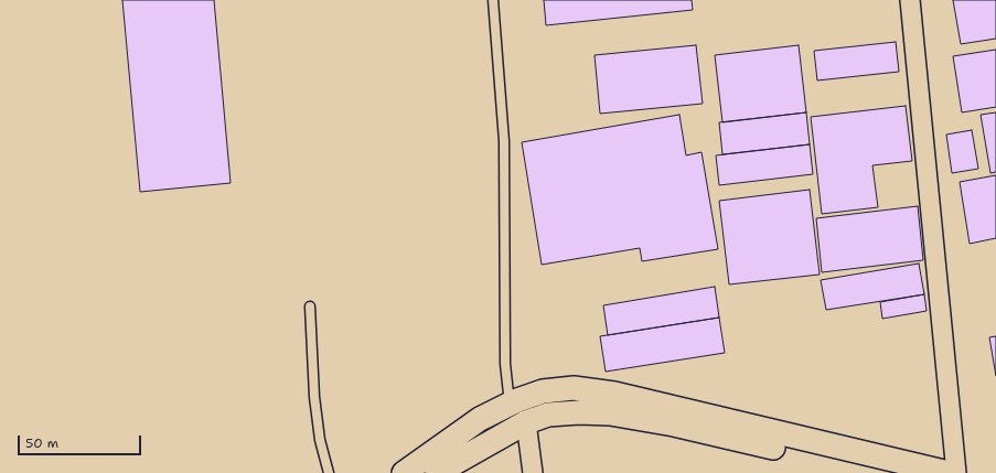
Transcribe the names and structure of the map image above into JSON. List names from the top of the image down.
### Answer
{
  "scale_bar": "50 m"
}
